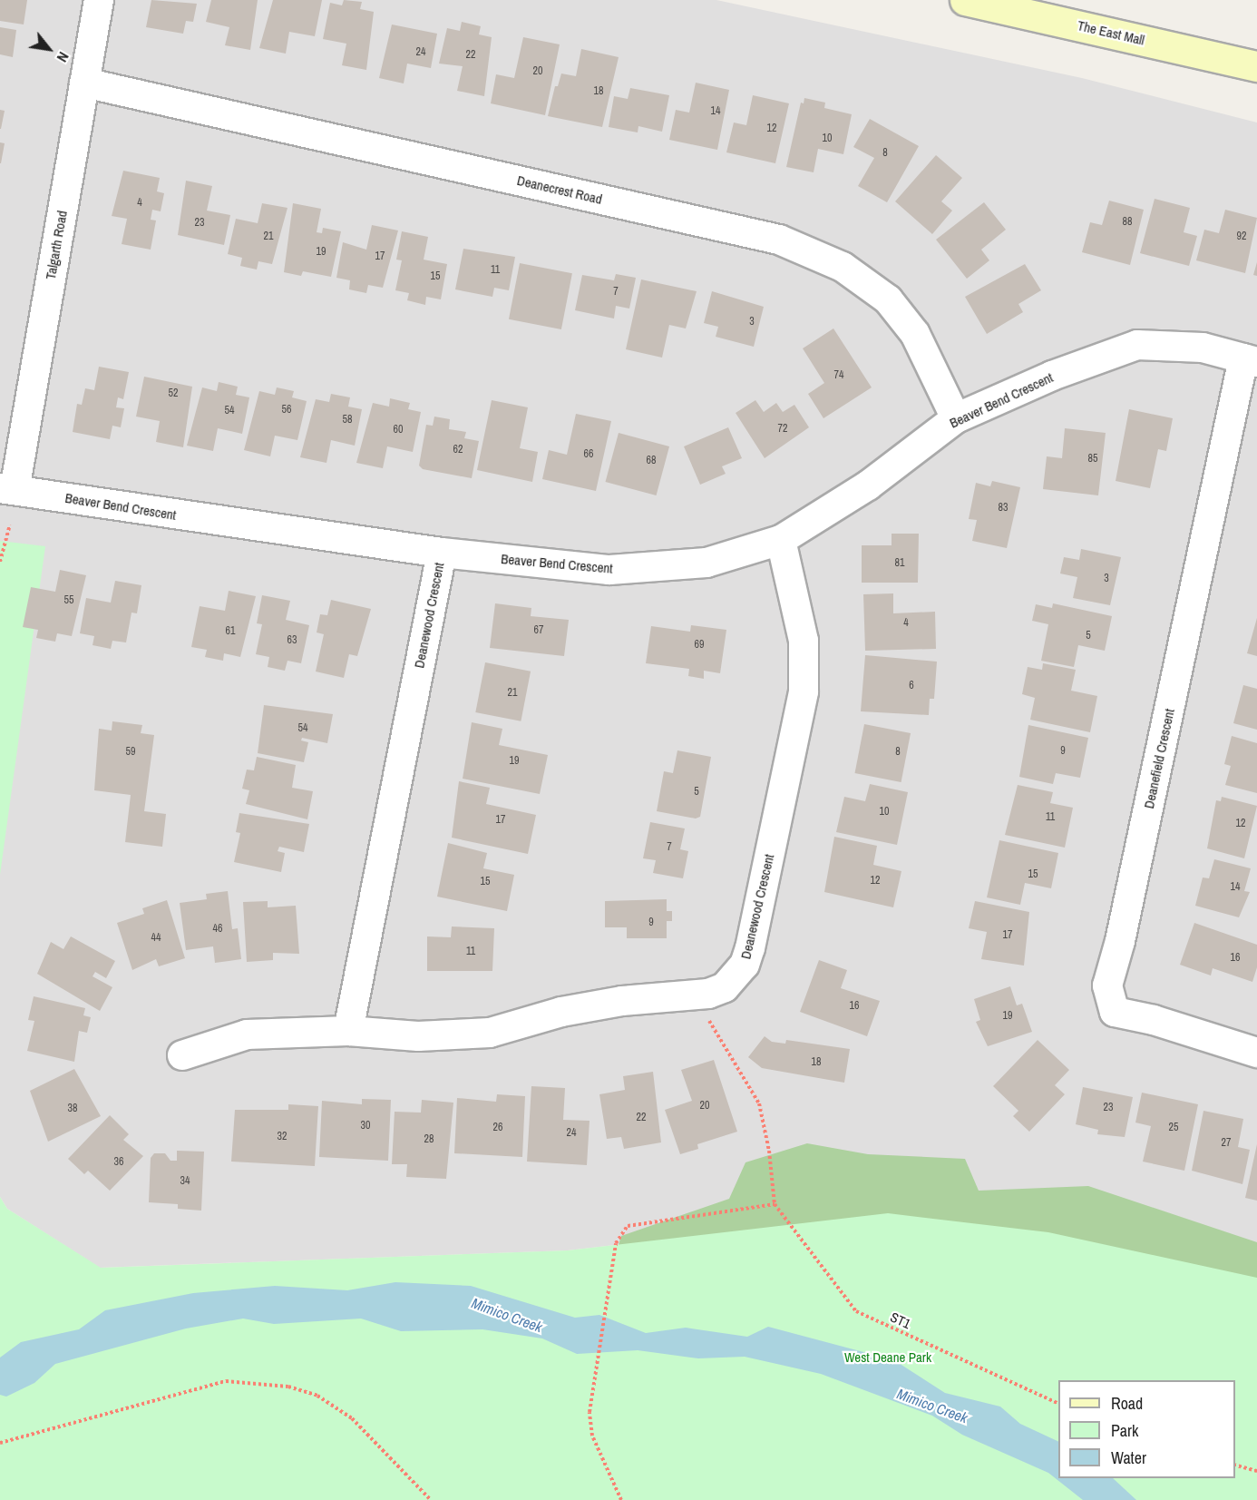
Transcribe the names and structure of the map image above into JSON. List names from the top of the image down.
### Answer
{
  "streets": {
    "main road": ["The East Mall"],
    "street": [
      "Deanecrest Road",
      "Talgarth Road",
      "Beaver Bend Crescent",
      "Deanewood Crescent",
      "Deanefield Crescent"
    ],
    "path": ["ST1"]
  },
  "crossings": [
    ["Deanecrest Road", "Talgarth Road"],
    ["Deanecrest Road", "Beaver Bend Crescent"],
    ["Talgarth Road", "Beaver Bend Crescent"],
    ["Beaver Bend Crescent", "Deanewood Crescent"],
    ["Beaver Bend Crescent", "Deanefield Crescent"]
  ],
  "water": ["Mimico Creek"],
  "parks": ["West Deane Park"],
  "house_numbers": [
    "24",
    "22",
    "20",
    "18",
    "14",
    "12",
    "10",
    "8",
    "4",
    "88",
    "23",
    "21",
    "92",
    "19",
    "17",
    "11",
    "15",
    "7",
    "3",
    "74",
    "52",
    "56",
    "54",
    "58",
    "72",
    "60",
    "62",
    "66",
    "85",
    "68",
    "83",
    "81",
    "3",
    "55",
    "4",
    "67",
    "61",
    "5",
    "63",
    "69",
    "6",
    "21",
    "54",
    "9",
    "59",
    "8",
    "19",
    "5",
    "10",
    "11",
    "17",
    "12",
    "7",
    "15",
    "12",
    "15",
    "14",
    "9",
    "46",
    "17",
    "44",
    "11",
    "16",
    "16",
    "19",
    "18",
    "20",
    "23",
    "38",
    "22",
    "30",
    "26",
    "25",
    "24",
    "32",
    "28",
    "27",
    "36",
    "34"
  ],
  "legend": ["Road", "Park", "Water"],
  "north": "bottom right"
}
